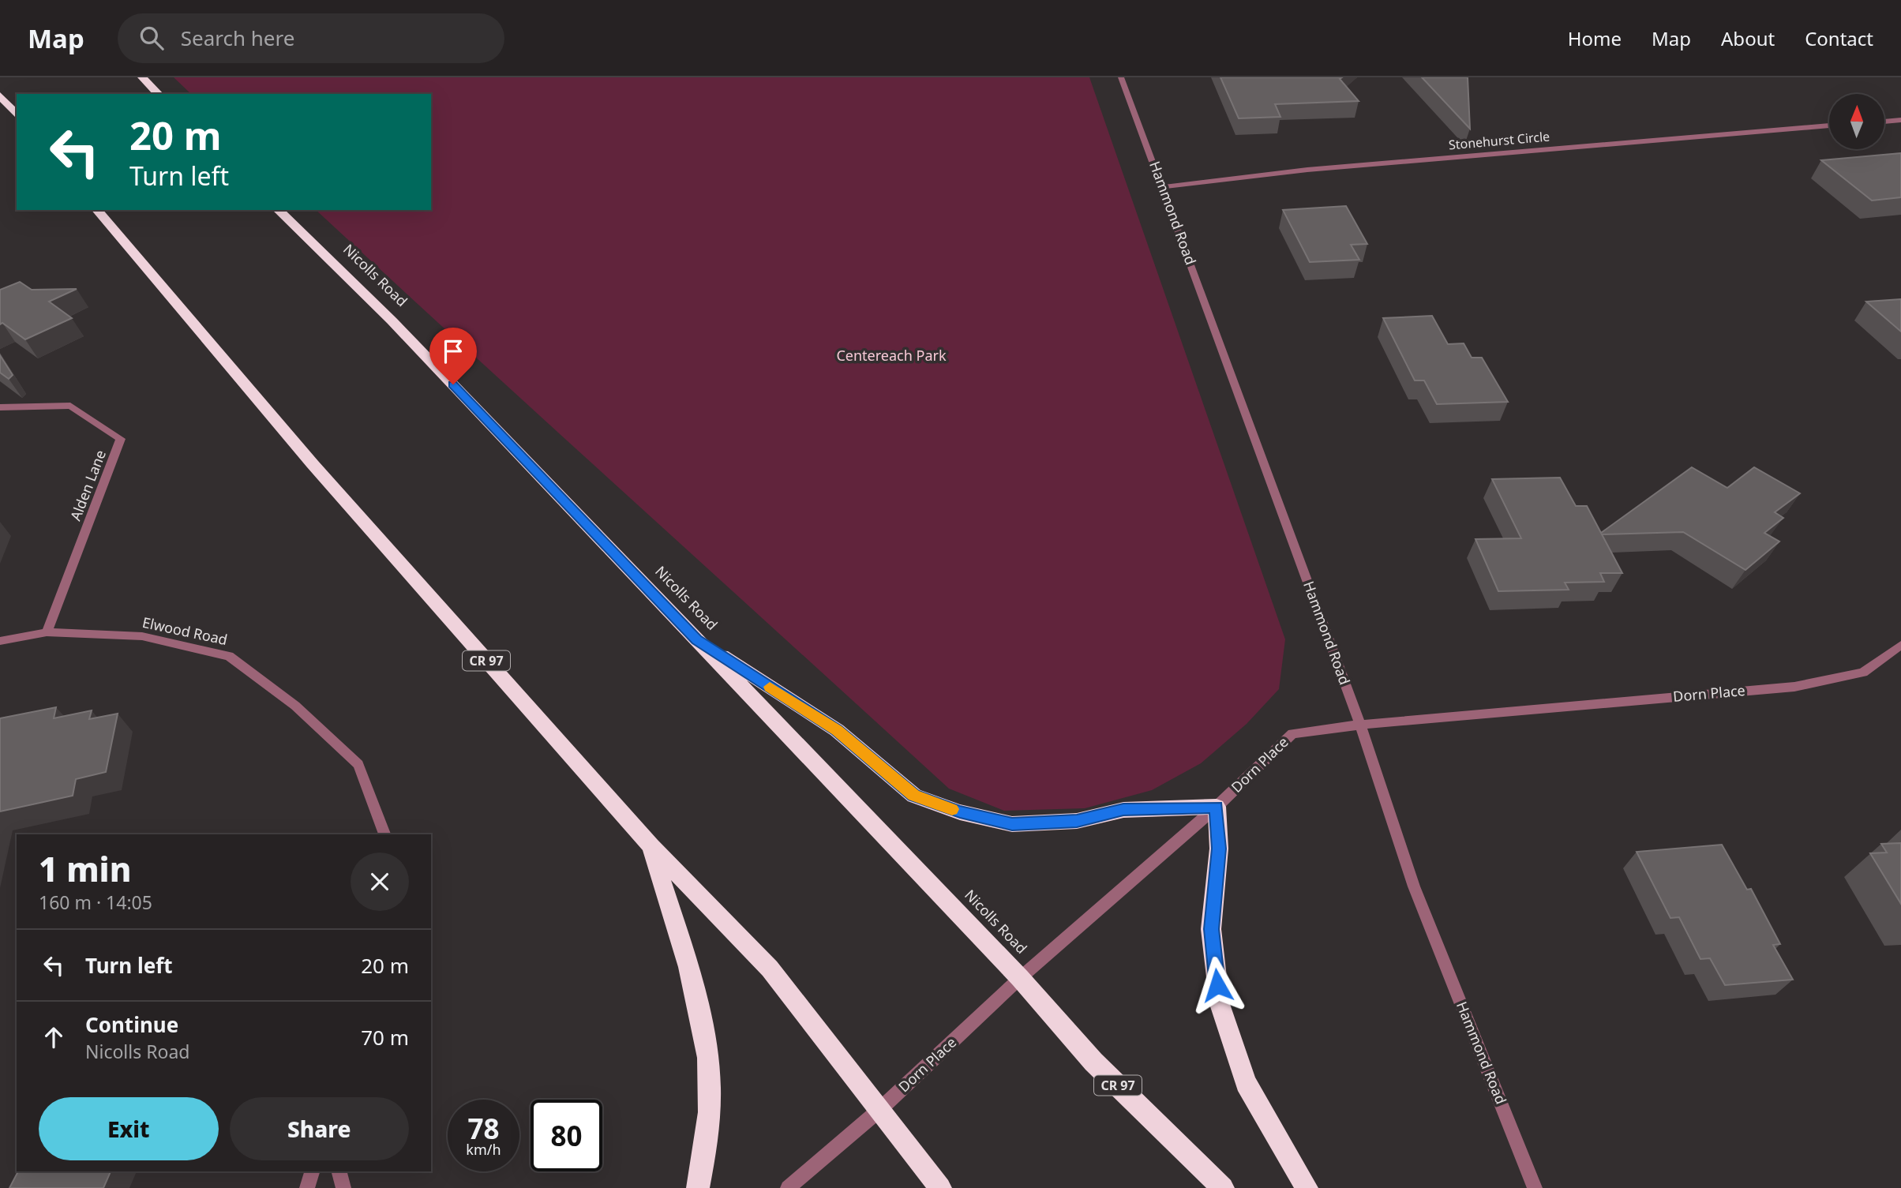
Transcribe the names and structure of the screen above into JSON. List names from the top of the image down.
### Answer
{
  "streets": {
    "highway": ["Nicolls Road", "CR 97"],
    "street": [
      "Stonehurst Circle",
      "Hammond Road",
      "Alden Lane",
      "Elwood Road",
      "Dorn Place"
    ]
  },
  "crossings": [
    ["Stonehurst Circle", "Hammond Road"],
    ["Hammond Road", "Dorn Place"],
    ["Nicolls Road", "Dorn Place"],
    ["Alden Lane", "Elwood Road"],
    ["CR 97", "Dorn Place"]
  ],
  "parks": ["Centereach Park"],
  "north": "top",
  "page": {
    "header": "Map",
    "search": "Search here",
    "nav": [
      "Home",
      "Map",
      "About",
      "Contact"
    ],
    "turn": ["20 m", "Turn left"],
    "heading": ["1 min", "160 m · 14:05"],
    "list": [
      {
        "name": "Turn left",
        "value": "20 m"
      },
      {
        "name": "Continue",
        "note": "Nicolls Road",
        "value": "70 m"
      }
    ],
    "buttons": ["Exit", "Share"],
    "speed": "78 km/h",
    "limit": "80"
  }
}
